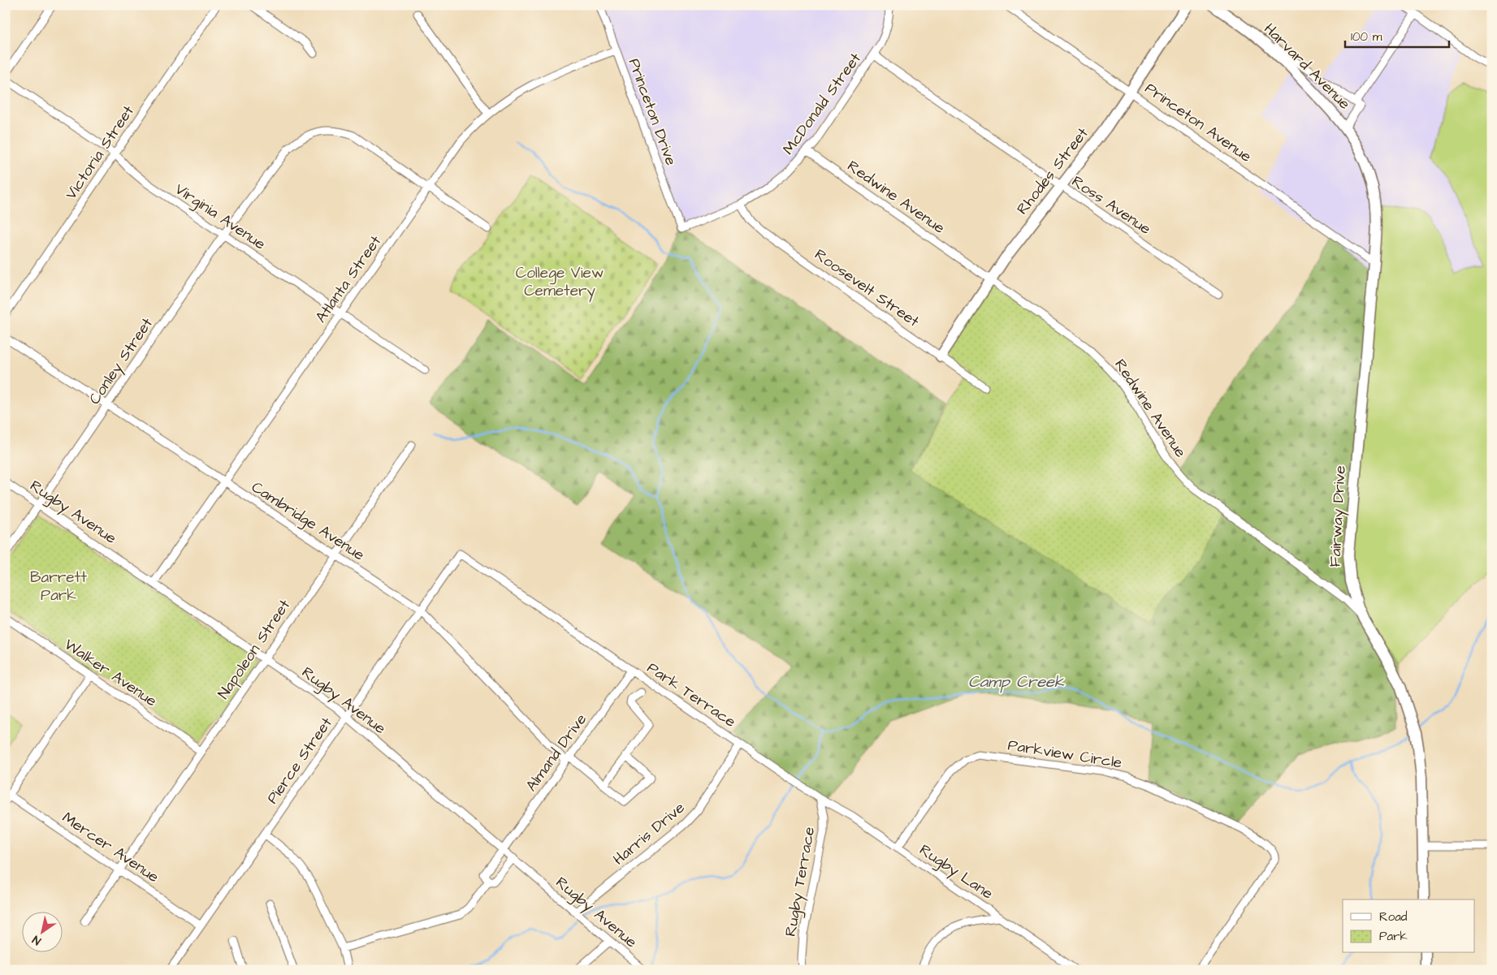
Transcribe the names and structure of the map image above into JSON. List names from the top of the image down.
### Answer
{
  "streets": {
    "street": [
      "Harvard Avenue",
      "McDonald Street",
      "Princeton Drive",
      "Princeton Avenue",
      "Victoria Street",
      "Rhodes Street",
      "Redwine Avenue",
      "Ross Avenue",
      "Virginia Avenue",
      "Atlanta Street",
      "Roosevelt Street",
      "Conley Street",
      "Rugby Avenue",
      "Fairway Drive",
      "Cambridge Avenue",
      "Napoleon Street",
      "Walker Avenue",
      "Park Terrace",
      "Almand Drive",
      "Parkview Circle",
      "Pierce Street",
      "Harris Drive",
      "Mercer Avenue",
      "Rugby Lane",
      "Rugby Terrace"
    ]
  },
  "crossings": [
    ["Harvard Avenue", "Fairway Drive"],
    ["McDonald Street", "Princeton Drive"],
    ["McDonald Street", "Redwine Avenue"],
    ["McDonald Street", "Ross Avenue"],
    ["McDonald Street", "Roosevelt Street"],
    ["Princeton Drive", "Atlanta Street"],
    ["Princeton Avenue", "Rhodes Street"],
    ["Princeton Avenue", "Fairway Drive"],
    ["Victoria Street", "Virginia Avenue"],
    ["Rhodes Street", "Redwine Avenue"],
    ["Rhodes Street", "Ross Avenue"],
    ["Rhodes Street", "Roosevelt Street"],
    ["Redwine Avenue", "Fairway Drive"],
    ["Virginia Avenue", "Atlanta Street"],
    ["Virginia Avenue", "Conley Street"],
    ["Atlanta Street", "Conley Street"],
    ["Atlanta Street", "Rugby Avenue"],
    ["Atlanta Street", "Cambridge Avenue"],
    ["Conley Street", "Rugby Avenue"],
    ["Conley Street", "Cambridge Avenue"],
    ["Rugby Avenue", "Napoleon Street"],
    ["Rugby Avenue", "Almand Drive"],
    ["Rugby Avenue", "Pierce Street"],
    ["Rugby Avenue", "Harris Drive"],
    ["Cambridge Avenue", "Napoleon Street"],
    ["Cambridge Avenue", "Almand Drive"],
    ["Cambridge Avenue", "Pierce Street"],
    ["Napoleon Street", "Walker Avenue"],
    ["Napoleon Street", "Mercer Avenue"],
    ["Park Terrace", "Almand Drive"],
    ["Park Terrace", "Pierce Street"],
    ["Park Terrace", "Harris Drive"],
    ["Park Terrace", "Rugby Lane"],
    ["Park Terrace", "Rugby Terrace"],
    ["Parkview Circle", "Rugby Lane"],
    ["Pierce Street", "Mercer Avenue"],
    ["Rugby Lane", "Rugby Terrace"]
  ],
  "water": ["Camp Creek"],
  "parks": ["College View Cemetery", "Barrett Park"],
  "legend": ["Road", "Park"],
  "scale_bar": "100 m",
  "north": "bottom left"
}
